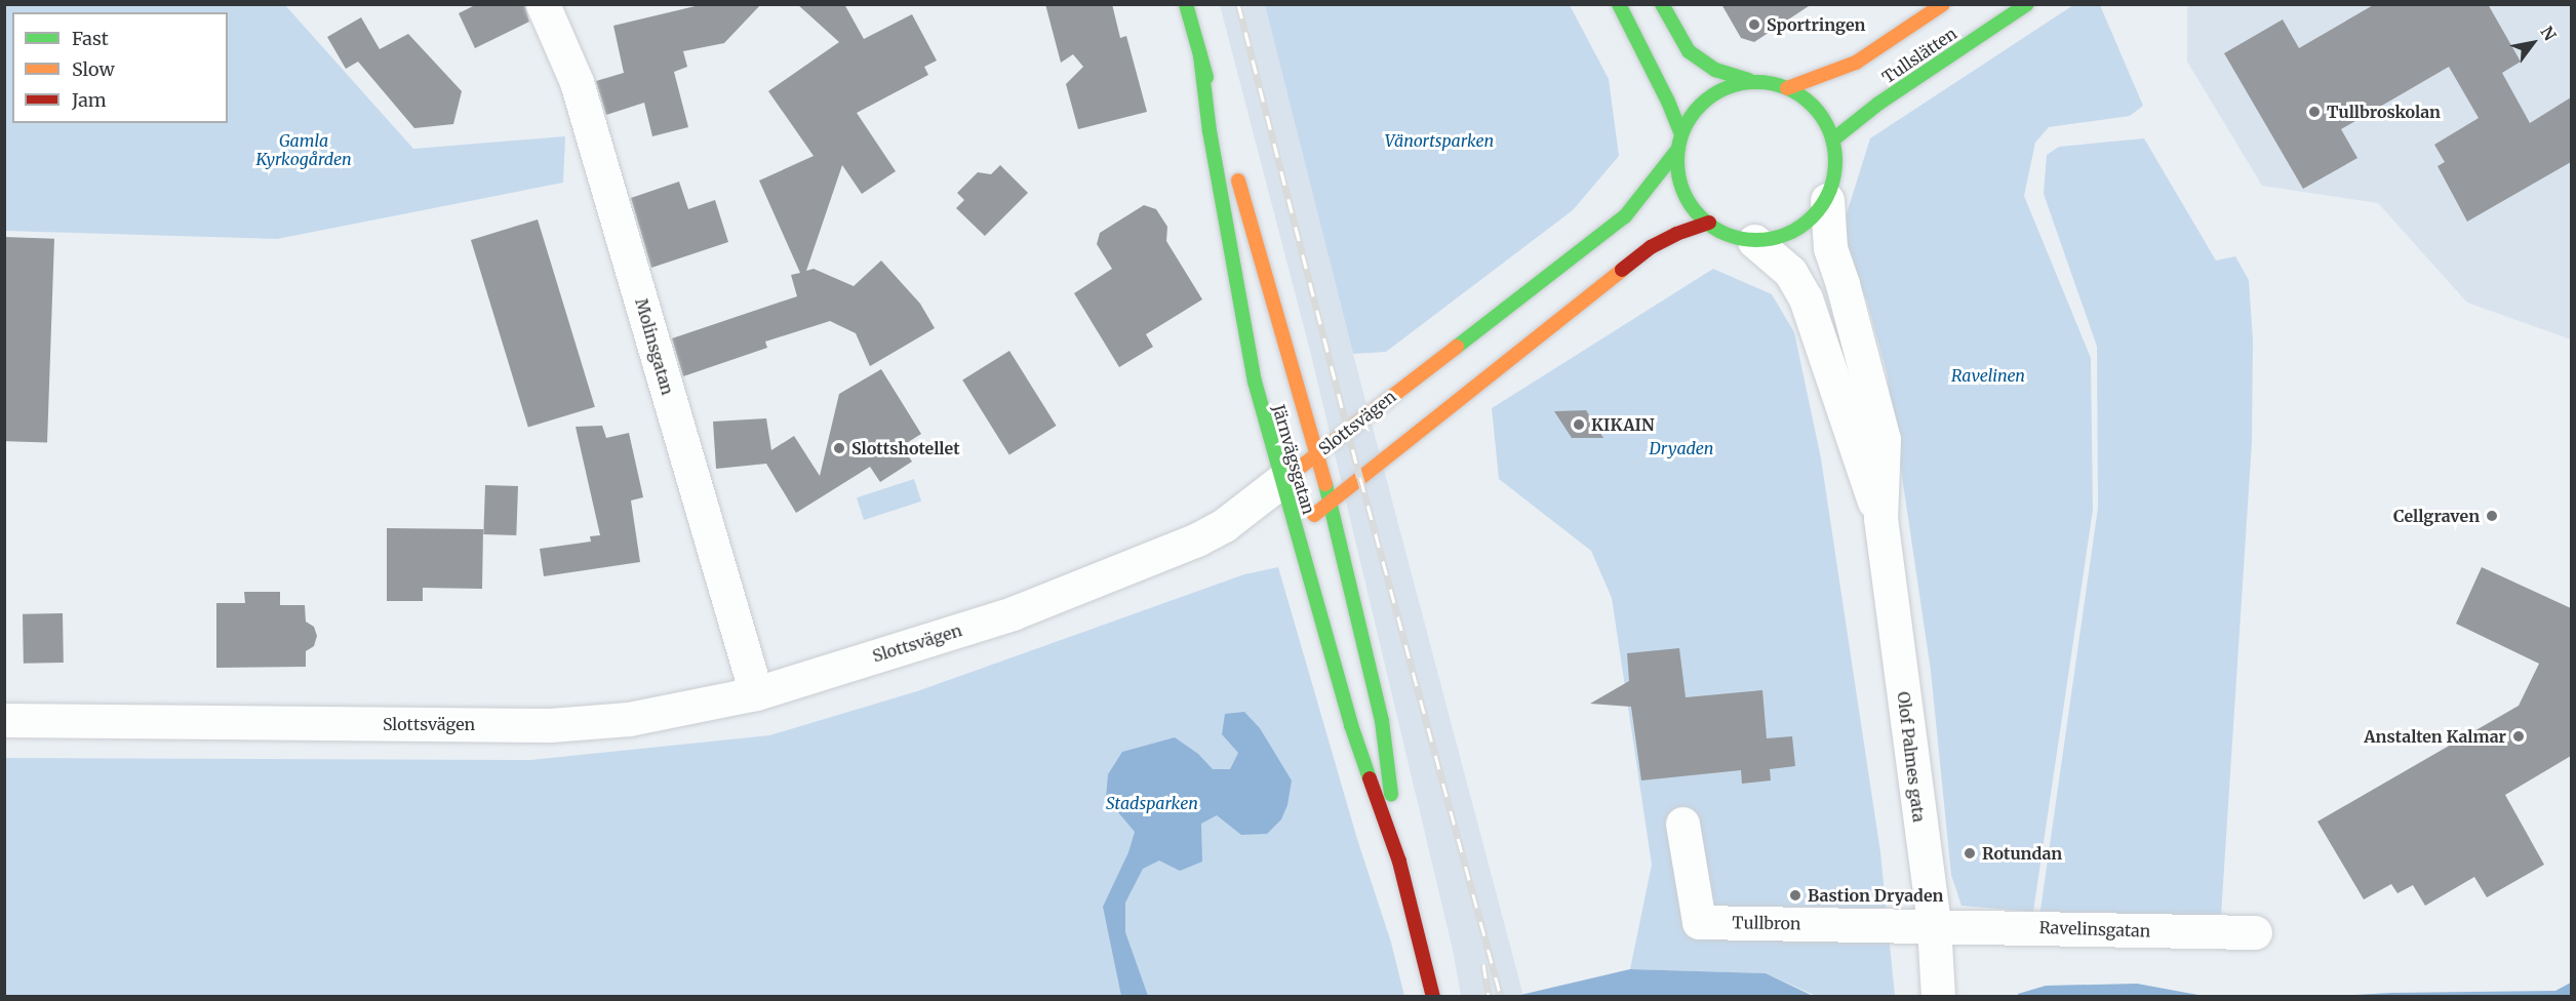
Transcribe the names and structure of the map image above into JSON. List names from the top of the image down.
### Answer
{
  "streets": {
    "street": [
      "Tullslätten",
      "Molinsgatan",
      "Slottsvägen",
      "Järnvägsgatan",
      "Olof Palmes gata",
      "Tullbron",
      "Ravelinsgatan"
    ]
  },
  "crossings": [
    ["Tullslätten", "Slottsvägen"],
    ["Tullslätten", "Olof Palmes gata"],
    ["Molinsgatan", "Slottsvägen"],
    ["Slottsvägen", "Järnvägsgatan"],
    ["Slottsvägen", "Olof Palmes gata"],
    ["Olof Palmes gata", "Tullbron"],
    ["Olof Palmes gata", "Ravelinsgatan"],
    ["Tullbron", "Ravelinsgatan"]
  ],
  "parks": [
    "Gamla Kyrkogården",
    "Vänortsparken",
    "Ravelinen",
    "Dryaden",
    "Stadsparken"
  ],
  "places": [
    "Sportringen",
    "Tullbroskolan",
    "KIKAIN",
    "Slottshotellet",
    "Cellgraven",
    "Anstalten Kalmar",
    "Rotundan",
    "Bastion Dryaden"
  ],
  "legend": ["Fast", "Slow", "Jam"],
  "north": "top right"
}
